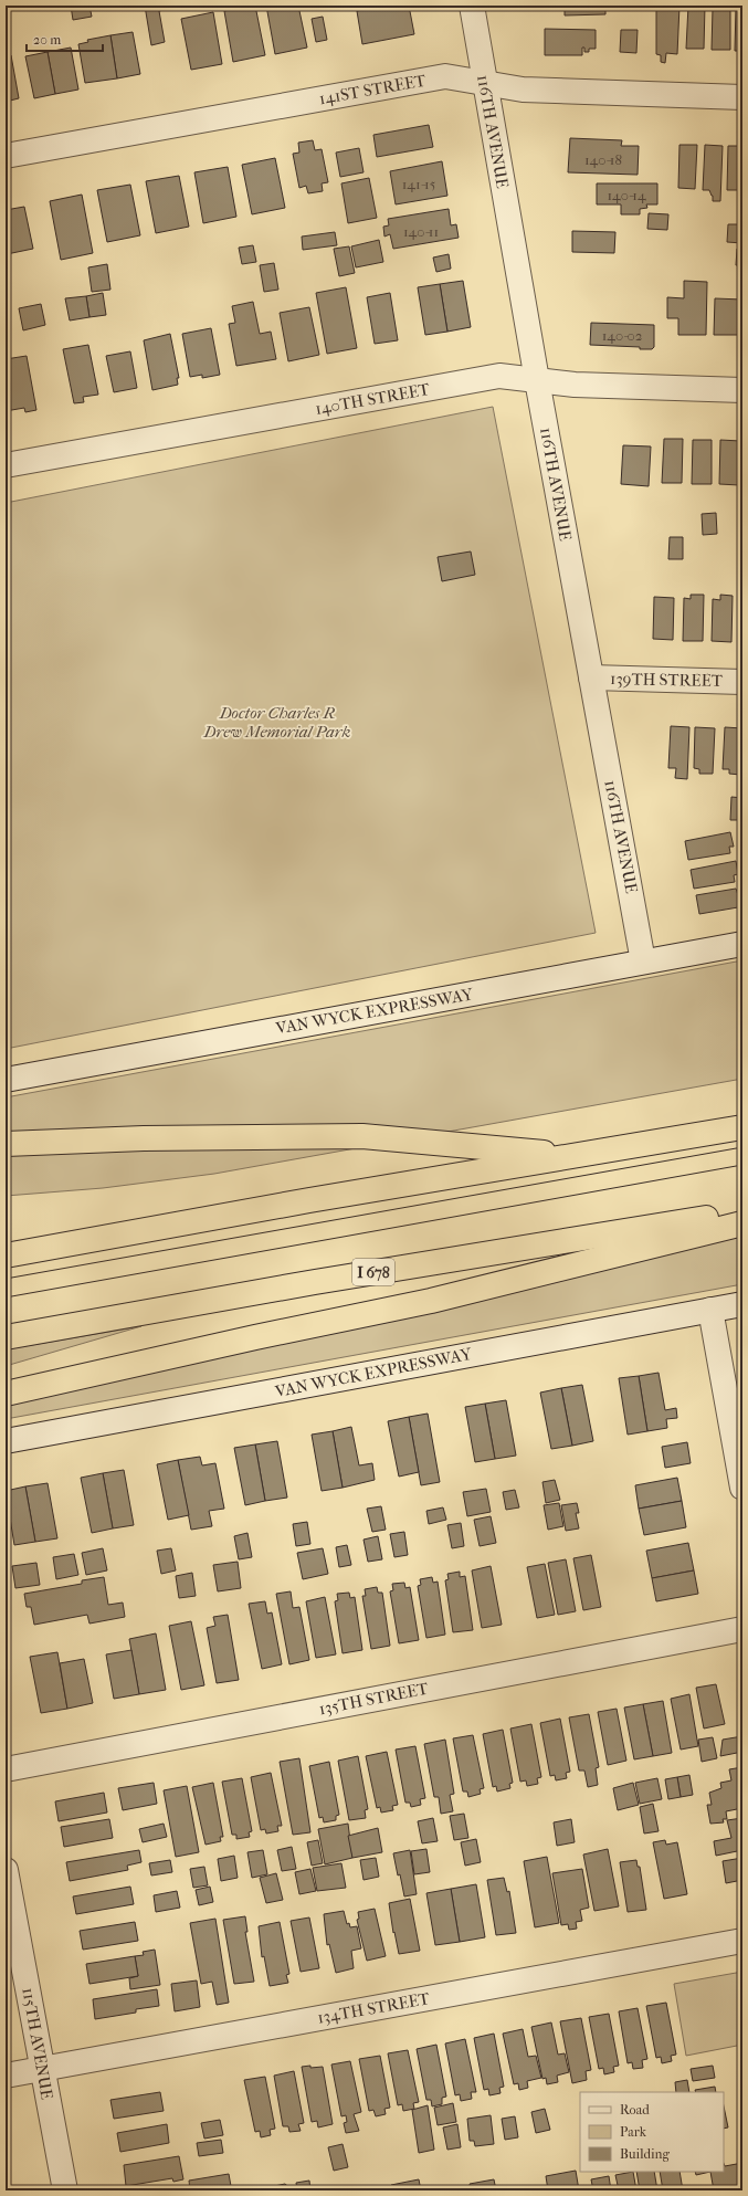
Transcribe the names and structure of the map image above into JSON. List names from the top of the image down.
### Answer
{
  "streets": {
    "highway": ["I 678"],
    "street": [
      "141ST STREET",
      "116TH AVENUE",
      "140TH STREET",
      "139TH STREET",
      "VAN WYCK EXPRESSWAY",
      "135TH STREET",
      "134TH STREET",
      "115TH AVENUE"
    ]
  },
  "crossings": [
    ["141ST STREET", "116TH AVENUE"],
    ["116TH AVENUE", "140TH STREET"],
    ["116TH AVENUE", "139TH STREET"],
    ["116TH AVENUE", "VAN WYCK EXPRESSWAY"],
    ["134TH STREET", "115TH AVENUE"]
  ],
  "parks": ["Doctor Charles R Drew Memorial Park"],
  "house_numbers": [
    "140-18",
    "141-15",
    "140-14",
    "140-11",
    "140-02"
  ],
  "legend": ["Road", "Park", "Building"],
  "scale_bar": "20 m"
}
